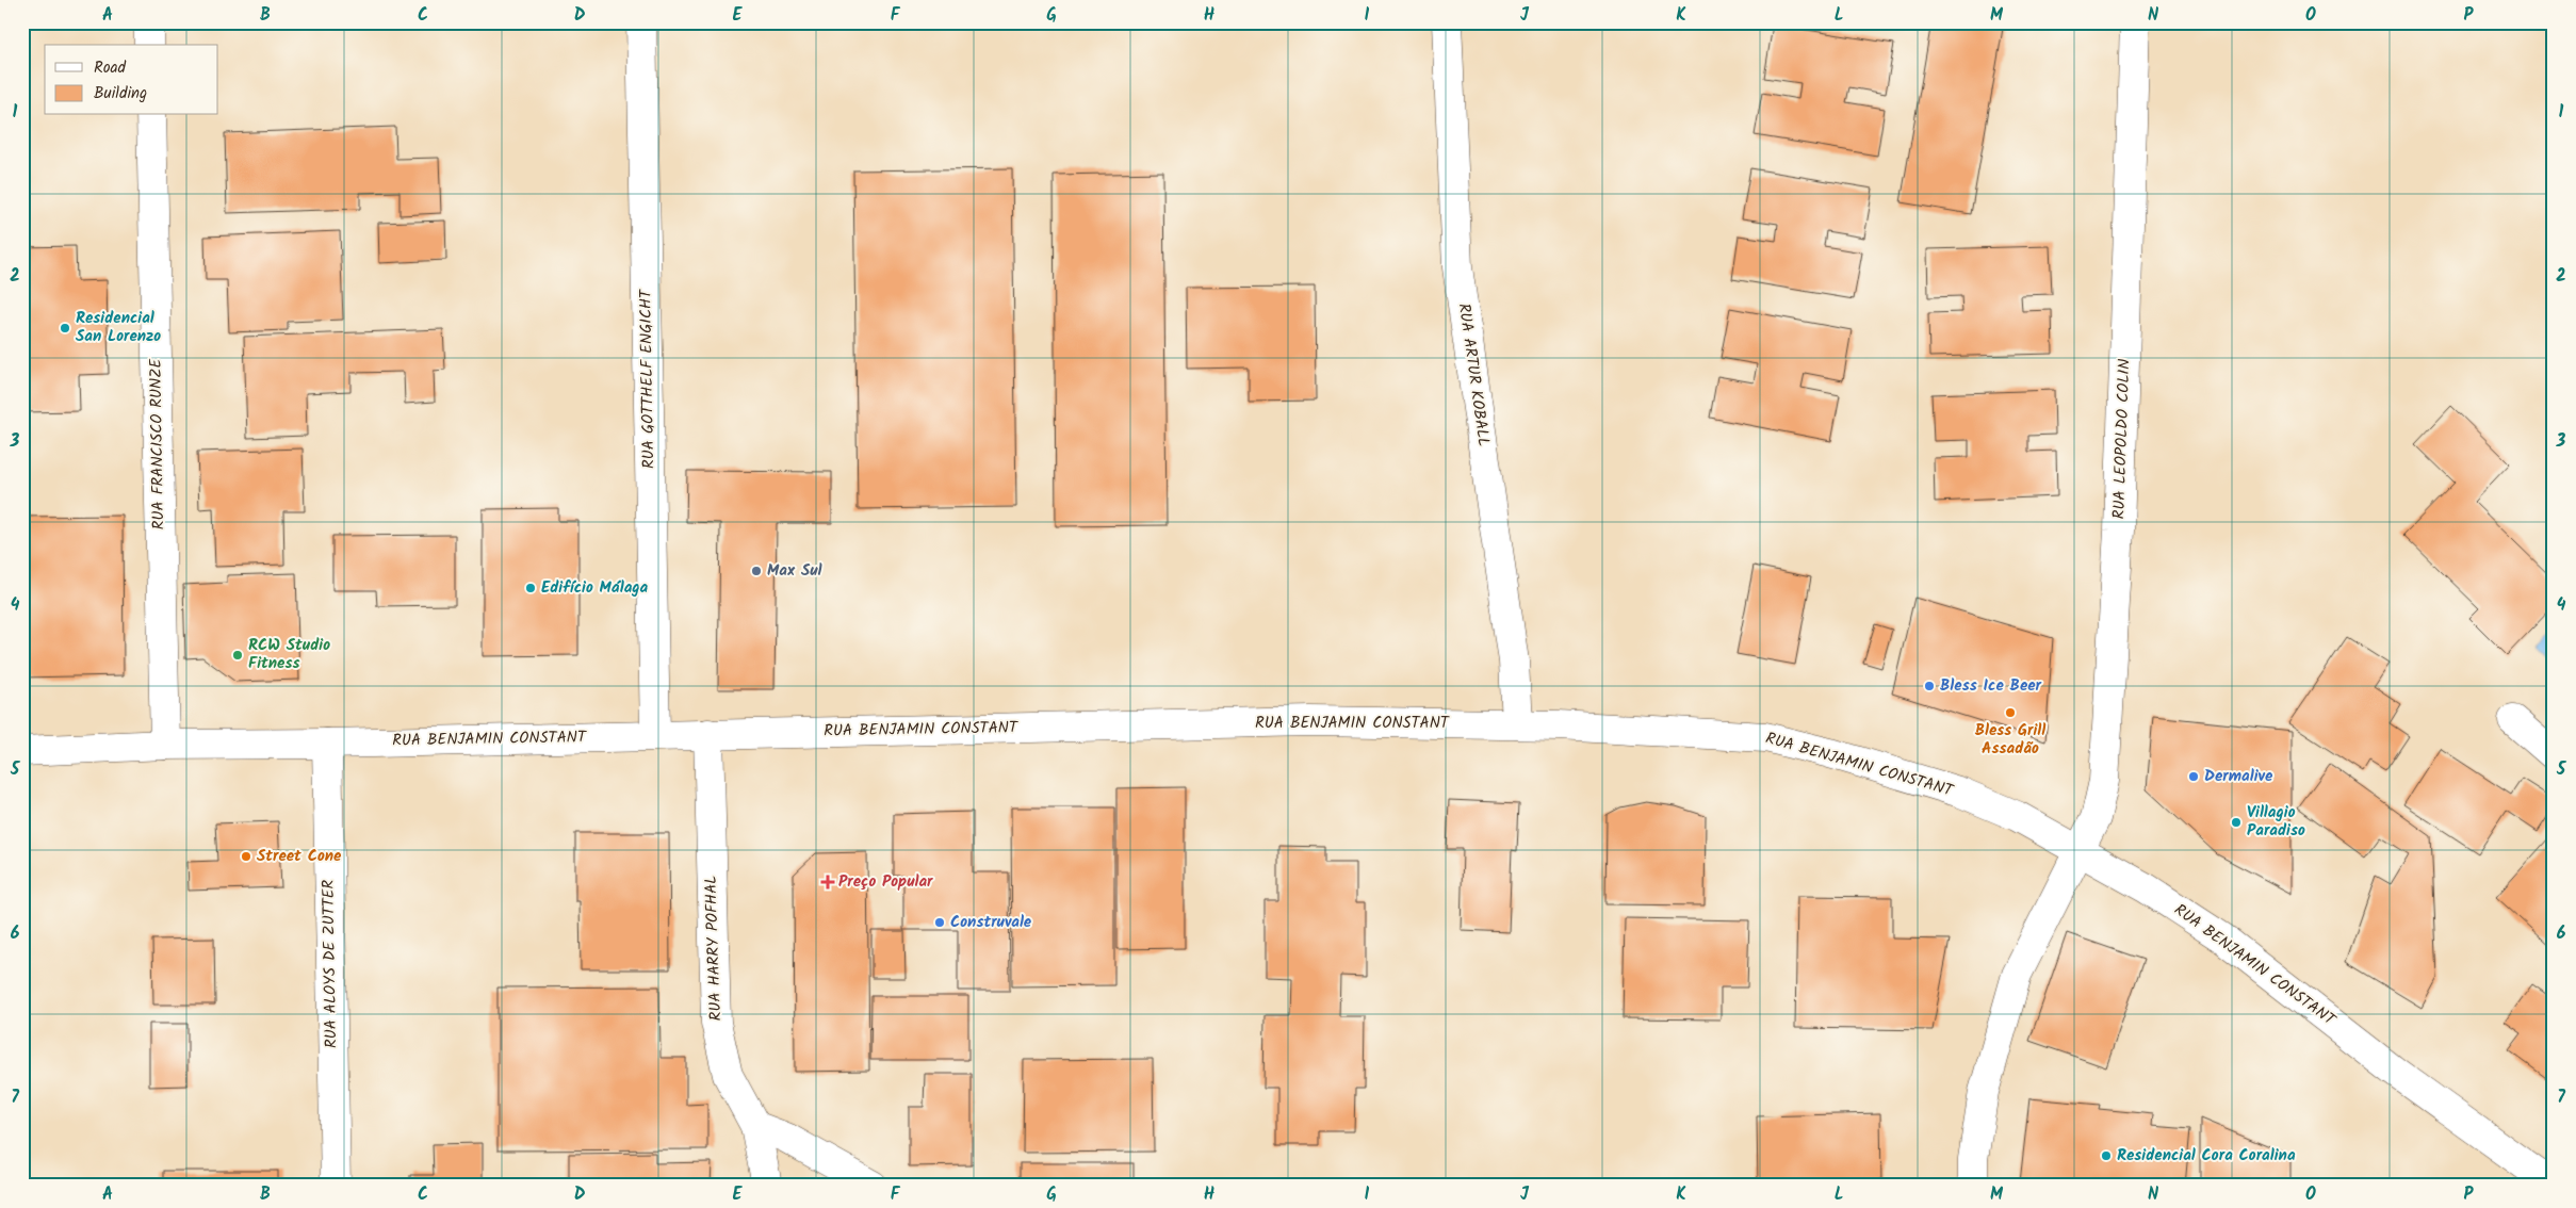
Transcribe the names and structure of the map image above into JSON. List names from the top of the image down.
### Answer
{
  "streets": {
    "street": [
      "RUA ARTUR KOBALL",
      "RUA GOTTHELF ENGICHT",
      "RUA LEOPOLDO COLIN",
      "RUA FRANCISCO RUNZE",
      "RUA BENJAMIN CONSTANT",
      "RUA HARRY POFHAL",
      "RUA ALOYS DE ZUTTER"
    ]
  },
  "crossings": [
    ["RUA ARTUR KOBALL", "RUA BENJAMIN CONSTANT"],
    ["RUA GOTTHELF ENGICHT", "RUA BENJAMIN CONSTANT"],
    ["RUA LEOPOLDO COLIN", "RUA BENJAMIN CONSTANT"],
    ["RUA FRANCISCO RUNZE", "RUA BENJAMIN CONSTANT"],
    ["RUA BENJAMIN CONSTANT", "RUA HARRY POFHAL"],
    ["RUA BENJAMIN CONSTANT", "RUA ALOYS DE ZUTTER"]
  ],
  "places": {
    "other": [
      "Residencial San Lorenzo",
      "Max Sul",
      "Edifício Málaga",
      "RCW Studio Fitness",
      "Bless Ice Beer",
      "Bless Grill Assadão",
      "Dermalive",
      "Villagio Paradiso",
      "Street Cone",
      "Construvale",
      "Residencial Cora Coralina"
    ],
    "health": ["Preço Popular"]
  },
  "legend": ["Road", "Building"],
  "grid": {
    "columns": [
      "A",
      "B",
      "C",
      "D",
      "E",
      "F",
      "G",
      "H",
      "I",
      "J",
      "K",
      "L",
      "M",
      "N",
      "O",
      "P"
    ],
    "rows": [
      "1",
      "2",
      "3",
      "4",
      "5",
      "6",
      "7"
    ]
  }
}
